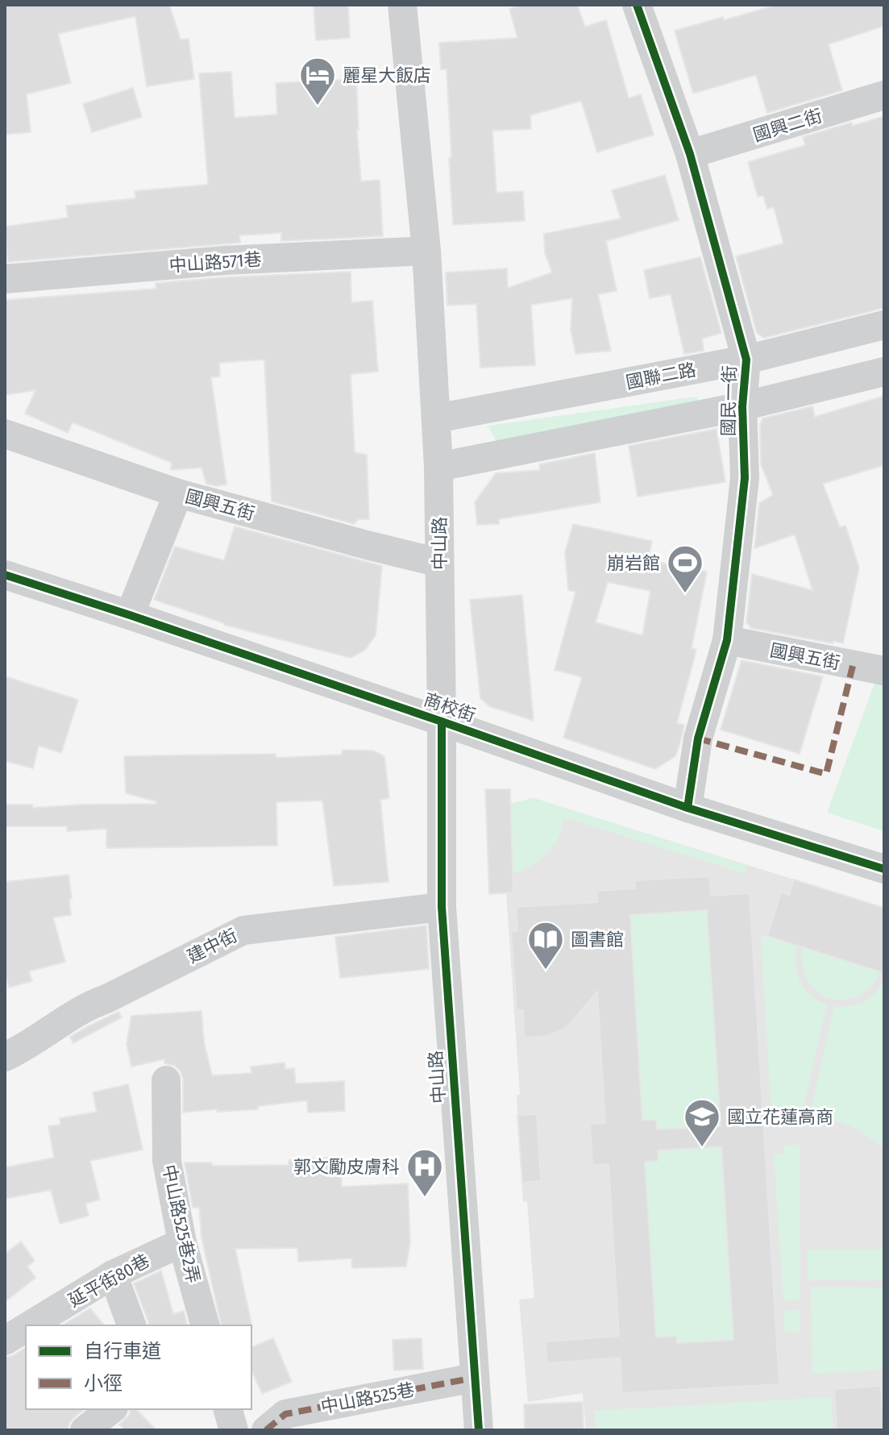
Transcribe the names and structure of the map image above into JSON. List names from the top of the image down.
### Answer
{
  "streets": {
    "street": [
      "國興二街",
      "中山路571巷",
      "國聯二路",
      "國民一街",
      "國興五街",
      "中山路",
      "商校街",
      "建中街",
      "中山路525巷2弄",
      "延平街80巷",
      "中山路525巷"
    ]
  },
  "crossings": [
    ["國興二街", "國民一街"],
    ["中山路571巷", "中山路"],
    ["國聯二路", "國民一街"],
    ["國聯二路", "中山路"],
    ["國民一街", "國興五街"],
    ["國民一街", "商校街"],
    ["國興五街", "中山路"],
    ["中山路", "商校街"],
    ["中山路", "建中街"],
    ["中山路", "中山路525巷"],
    ["中山路525巷2弄", "延平街80巷"]
  ],
  "places": {
    "hotel": ["麗星大飯店"],
    "sports": ["崩岩館"],
    "library": ["圖書館"],
    "school or university": ["國立花蓮高商"],
    "hospital": ["郭文勵皮膚科"]
  },
  "legend": ["自行車道", "小徑"]
}
